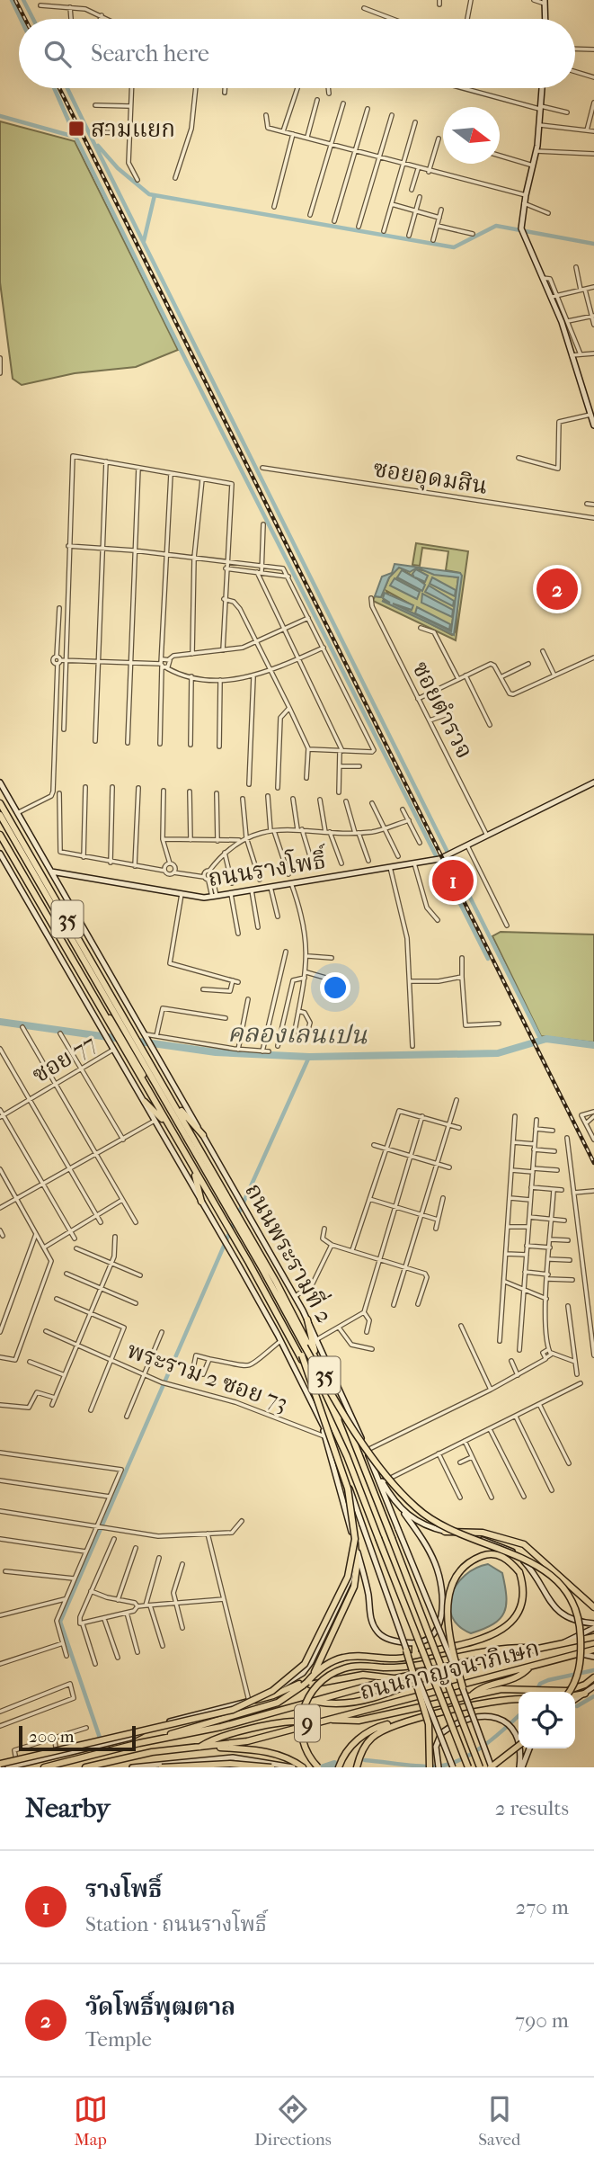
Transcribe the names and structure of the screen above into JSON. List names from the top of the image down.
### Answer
{
  "streets": {
    "highway": [
      "35",
      "ถนนพระรามที่ 2",
      "ถนนกาญจนาภิเษก",
      "9"
    ],
    "main road": ["ถนนรางโพธิ์"],
    "street": [
      "ซอยอุดมสิน",
      "ซอยตำรวจ",
      "ซอย 77",
      "พระราม 2 ซอย 73"
    ]
  },
  "crossings": [
    ["ซอยตำรวจ", "ถนนรางโพธิ์"],
    ["ถนนรางโพธิ์", "ถนนพระรามที่ 2"],
    ["35", "ซอย 77"]
  ],
  "water": ["คลองเลนเปน"],
  "places": {
    "transit": ["สามแยก"]
  },
  "scale_bar": "200 m",
  "north": "right",
  "page": {
    "search": "Search here",
    "pins": ["2", "1"],
    "scale": "200 m",
    "heading": ["Nearby", "2 results"],
    "list": [
      {
        "mark": "1",
        "name": "รางโพธิ์",
        "note": "Station · ถนนรางโพธิ์",
        "value": "270 m"
      },
      {
        "mark": "2",
        "name": "วัดโพธิ์พุฒตาล",
        "note": "Temple",
        "value": "790 m"
      }
    ],
    "nav": ["Map", "Directions", "Saved"]
  }
}
